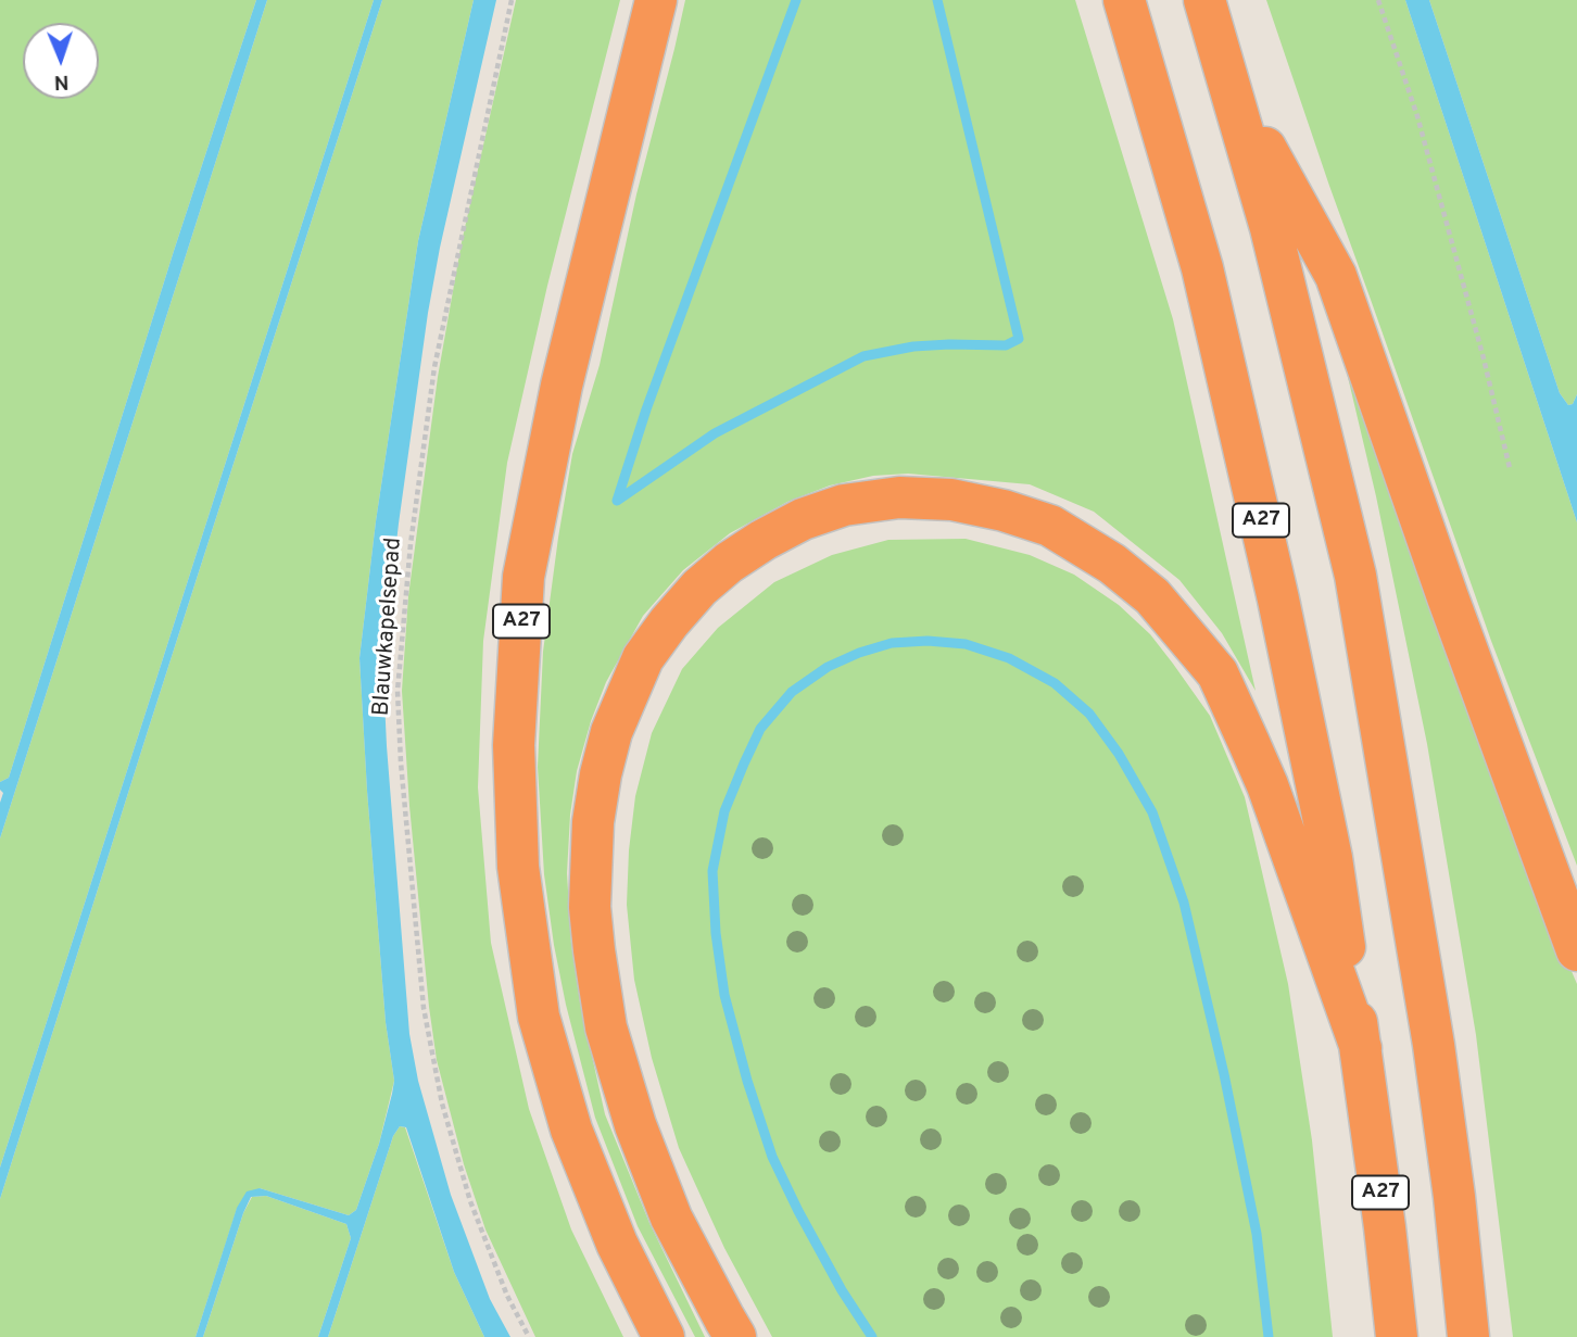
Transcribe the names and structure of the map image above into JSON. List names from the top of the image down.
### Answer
{
  "streets": {
    "highway": ["A27"],
    "path": ["Blauwkapelsepad"]
  },
  "north": "bottom"
}
